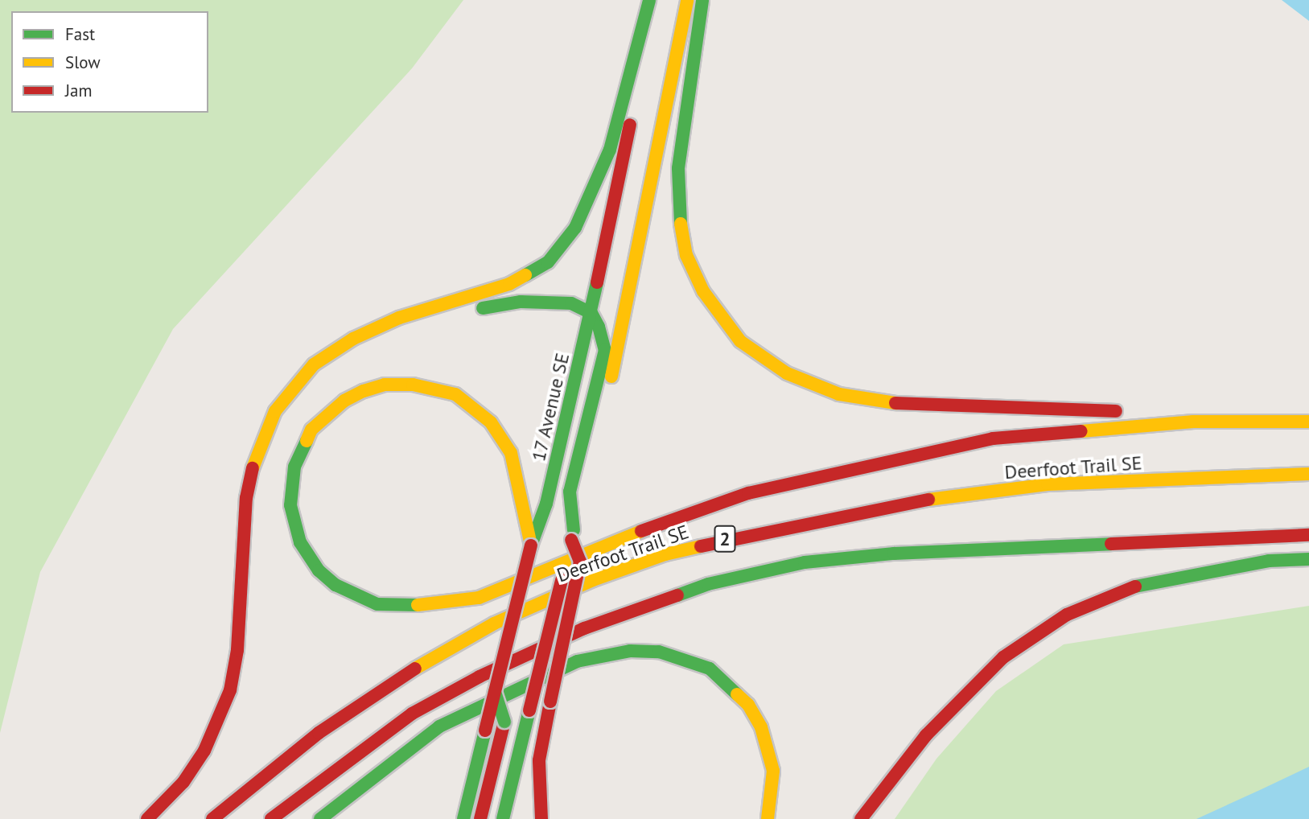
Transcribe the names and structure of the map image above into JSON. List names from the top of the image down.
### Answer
{
  "streets": {
    "main road": ["17 Avenue SE", "Deerfoot Trail SE", "2"]
  },
  "legend": ["Fast", "Slow", "Jam"]
}
